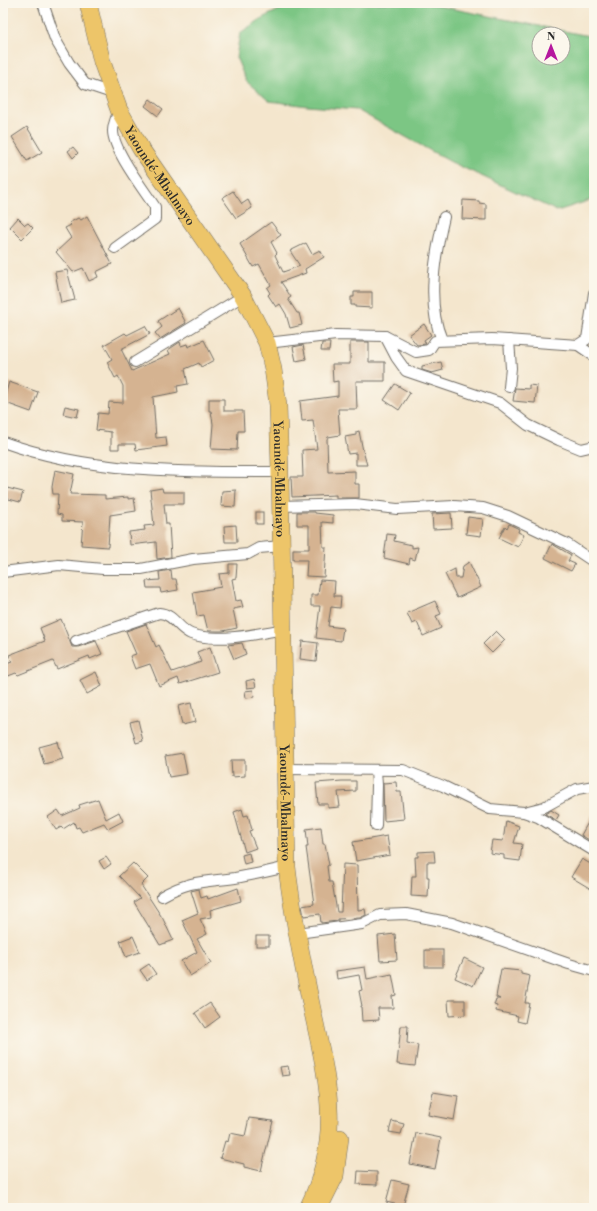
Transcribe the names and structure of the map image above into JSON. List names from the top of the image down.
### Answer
{
  "streets": {
    "highway": ["Yaoundé-Mbalmayo"]
  },
  "north": "top"
}
